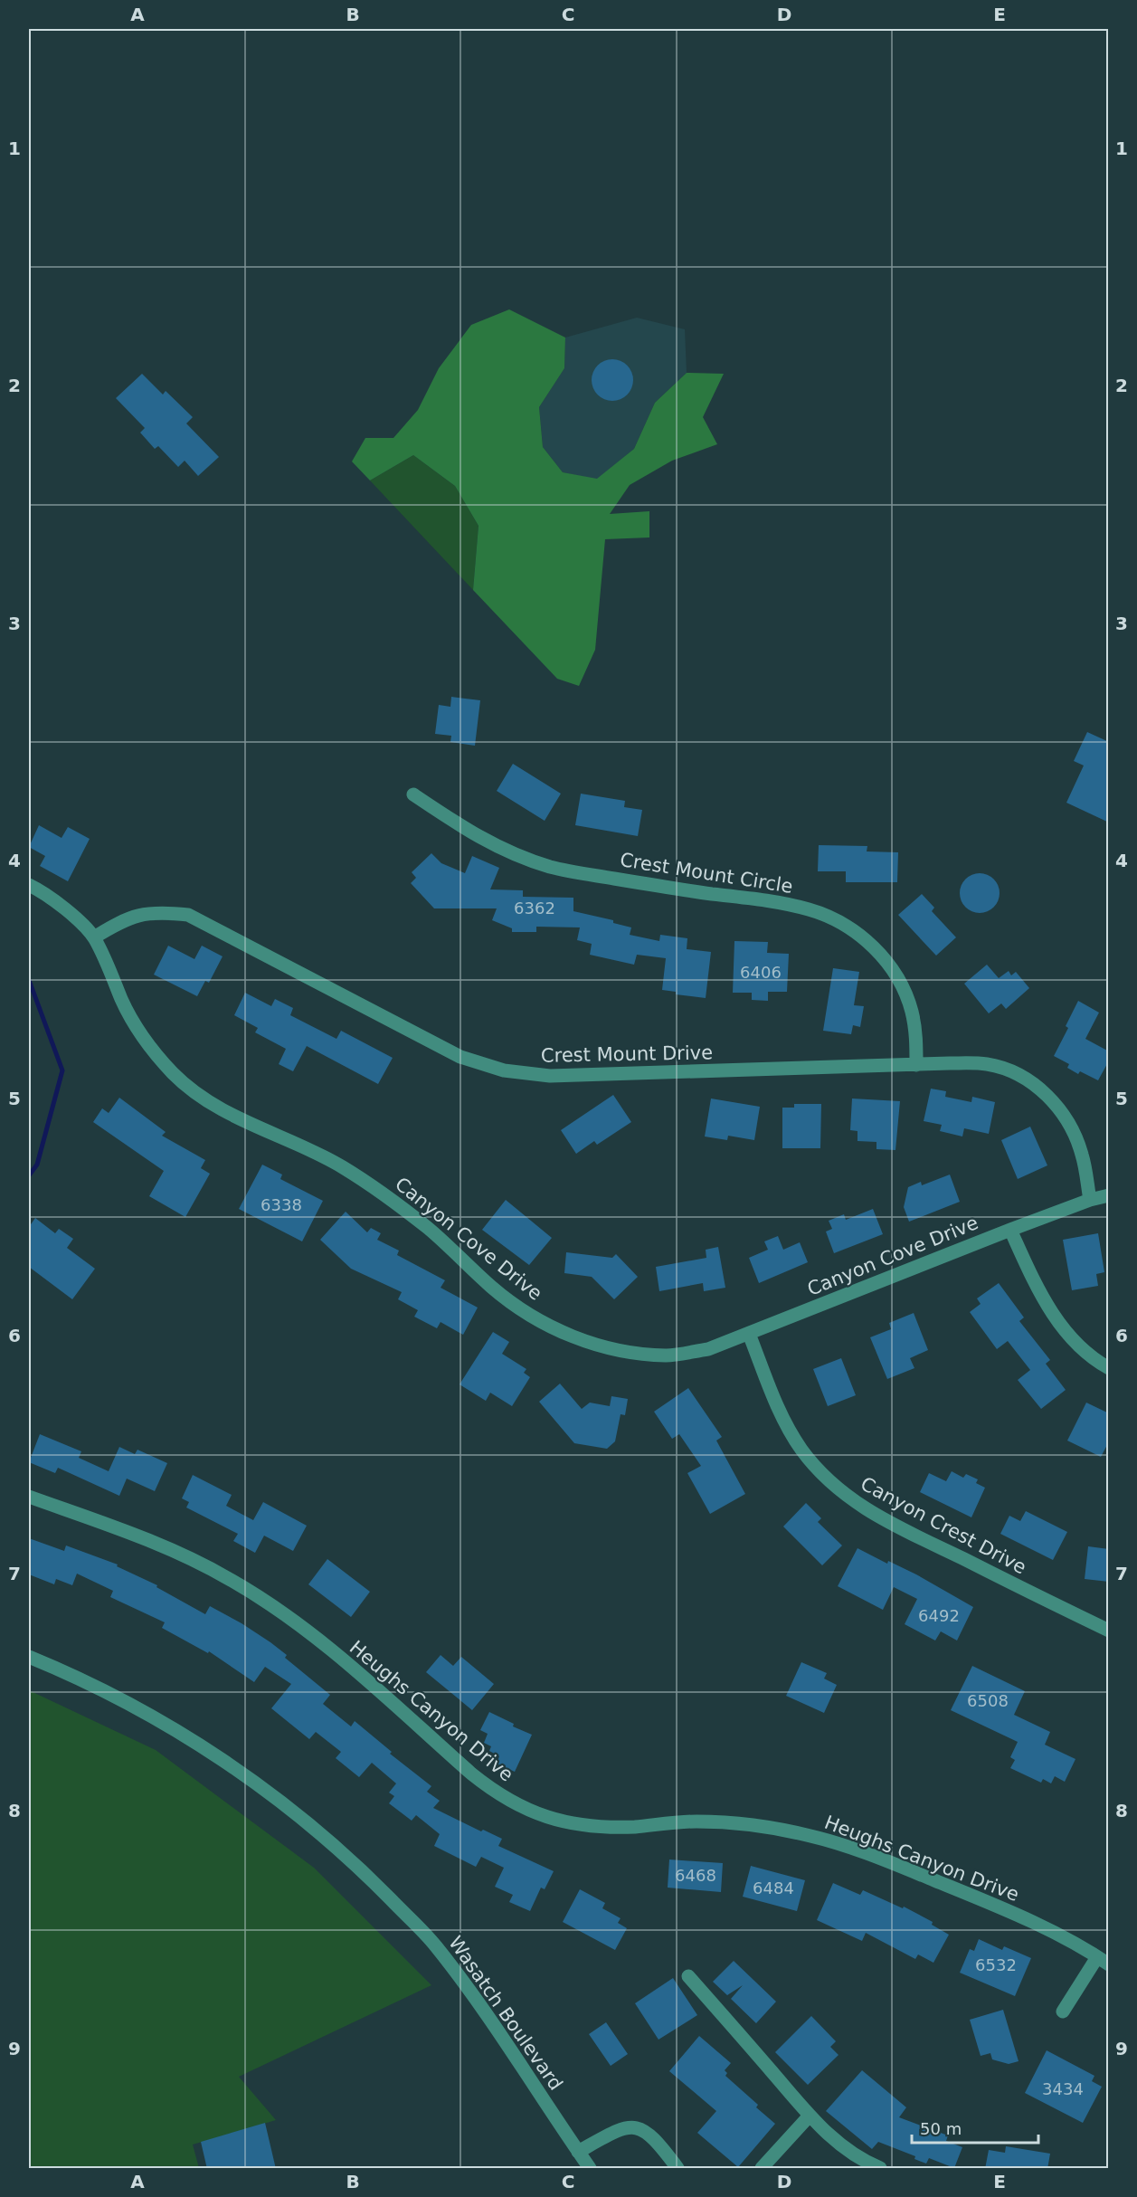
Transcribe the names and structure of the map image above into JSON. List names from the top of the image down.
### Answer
{
  "streets": {
    "street": [
      "Crest Mount Circle",
      "Crest Mount Drive",
      "Canyon Cove Drive",
      "Canyon Crest Drive",
      "Heughs Canyon Drive",
      "Wasatch Boulevard"
    ]
  },
  "crossings": [
    ["Crest Mount Circle", "Crest Mount Drive"],
    ["Crest Mount Drive", "Canyon Cove Drive"],
    ["Canyon Cove Drive", "Canyon Crest Drive"]
  ],
  "house_numbers": [
    "6362",
    "6406",
    "6338",
    "6492",
    "6508",
    "6468",
    "6484",
    "6532",
    "3434"
  ],
  "scale_bar": "50 m",
  "grid": {
    "columns": [
      "A",
      "B",
      "C",
      "D",
      "E"
    ],
    "rows": [
      "1",
      "2",
      "3",
      "4",
      "5",
      "6",
      "7",
      "8",
      "9"
    ]
  }
}
